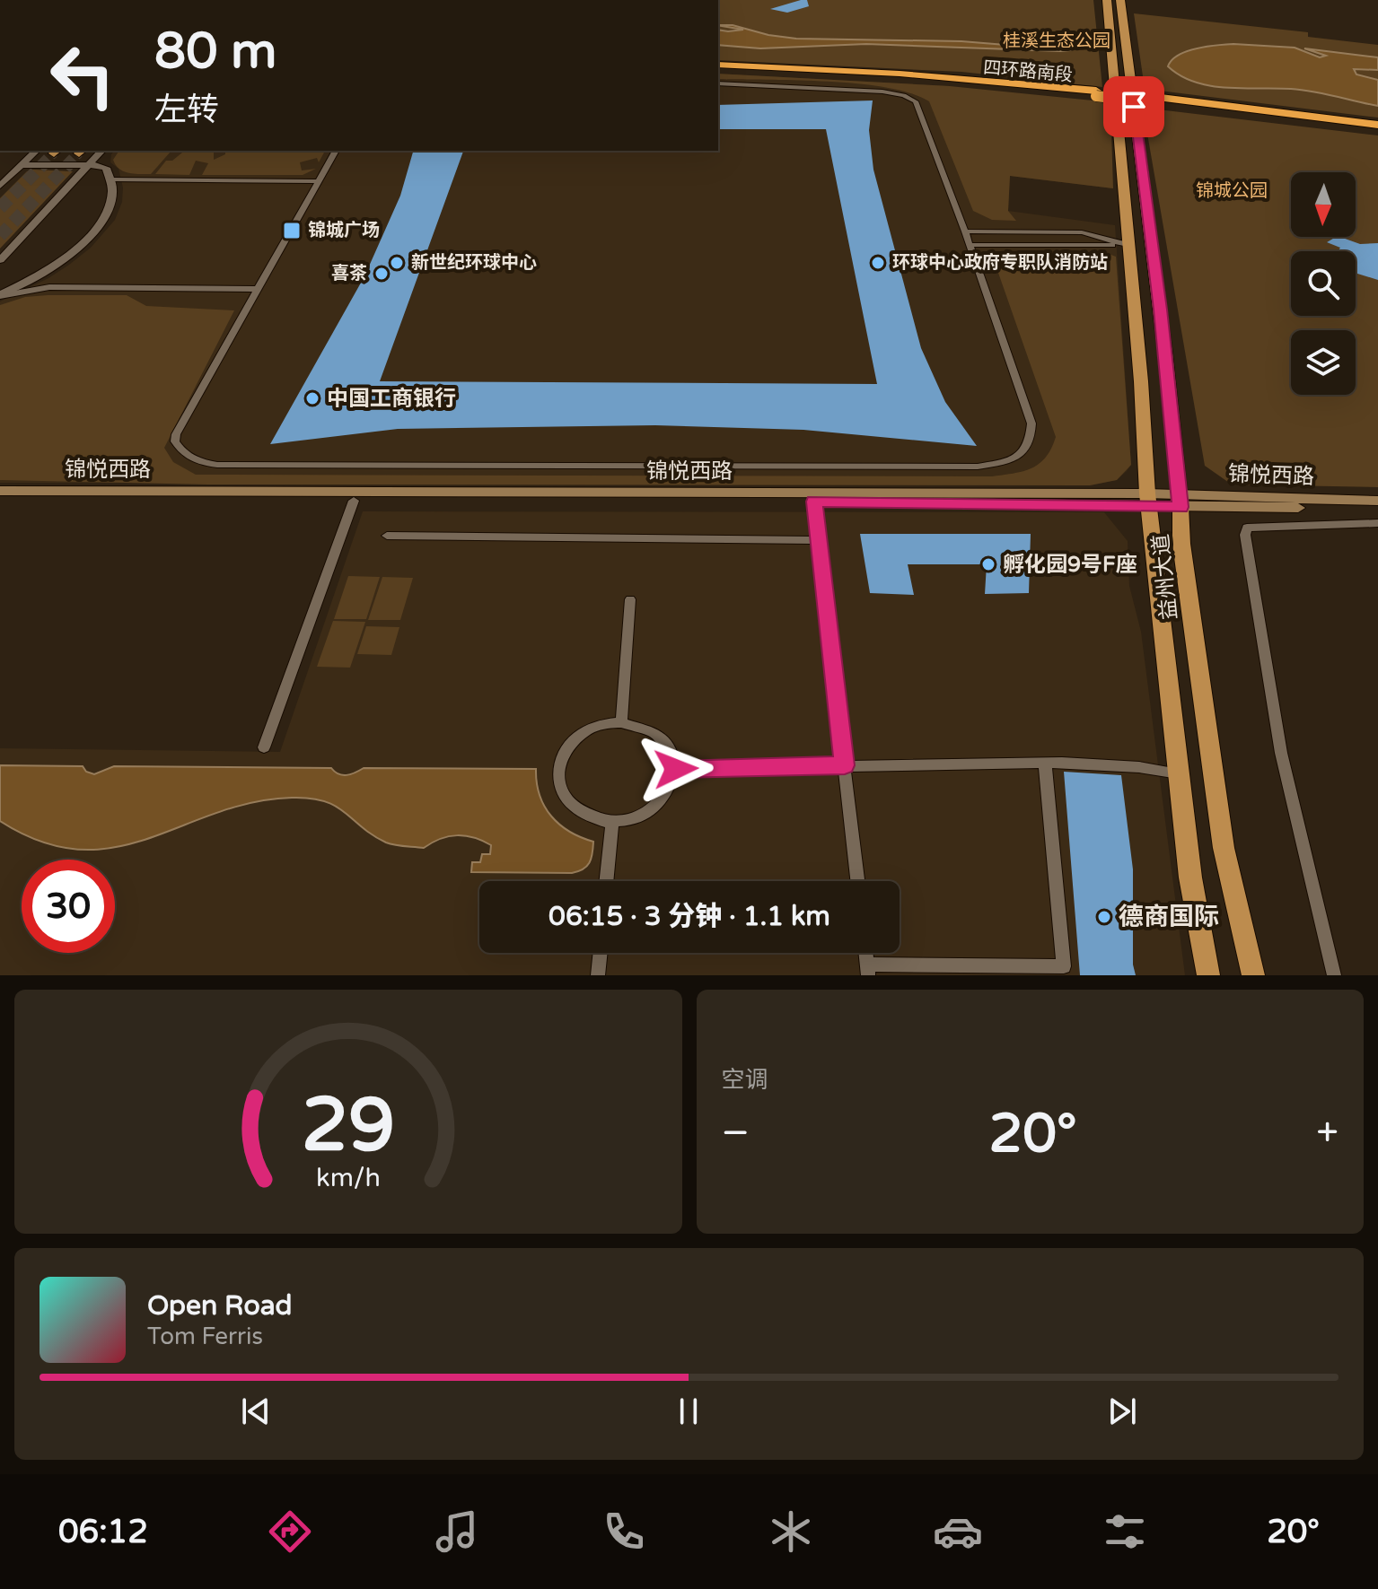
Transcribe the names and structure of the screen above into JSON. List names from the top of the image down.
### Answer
{
  "streets": {
    "highway": ["四环路南段"],
    "main road": ["锦悦西路", "益州大道"]
  },
  "crossings": [
    ["锦悦西路", "益州大道"]
  ],
  "parks": ["桂溪生态公园", "锦城公园"],
  "places": {
    "transit": ["锦城广场"],
    "other": [
      "新世纪环球中心",
      "环球中心政府专职队消防站",
      "喜茶",
      "中国工商银行",
      "孵化园9号F座",
      "德商国际"
    ]
  },
  "north": "bottom",
  "page": {
    "turn": ["80 m", "左转"],
    "limit": "30",
    "trip": "06:15 · 3 分钟 · 1.1 km",
    "tile": "空调",
    "heat": ["−", "20°", "+"],
    "song": ["Open Road", "Tom Ferris"],
    "tabs": ["06:12", "20°"],
    "gauge": ["29", "km/h"]
  }
}
